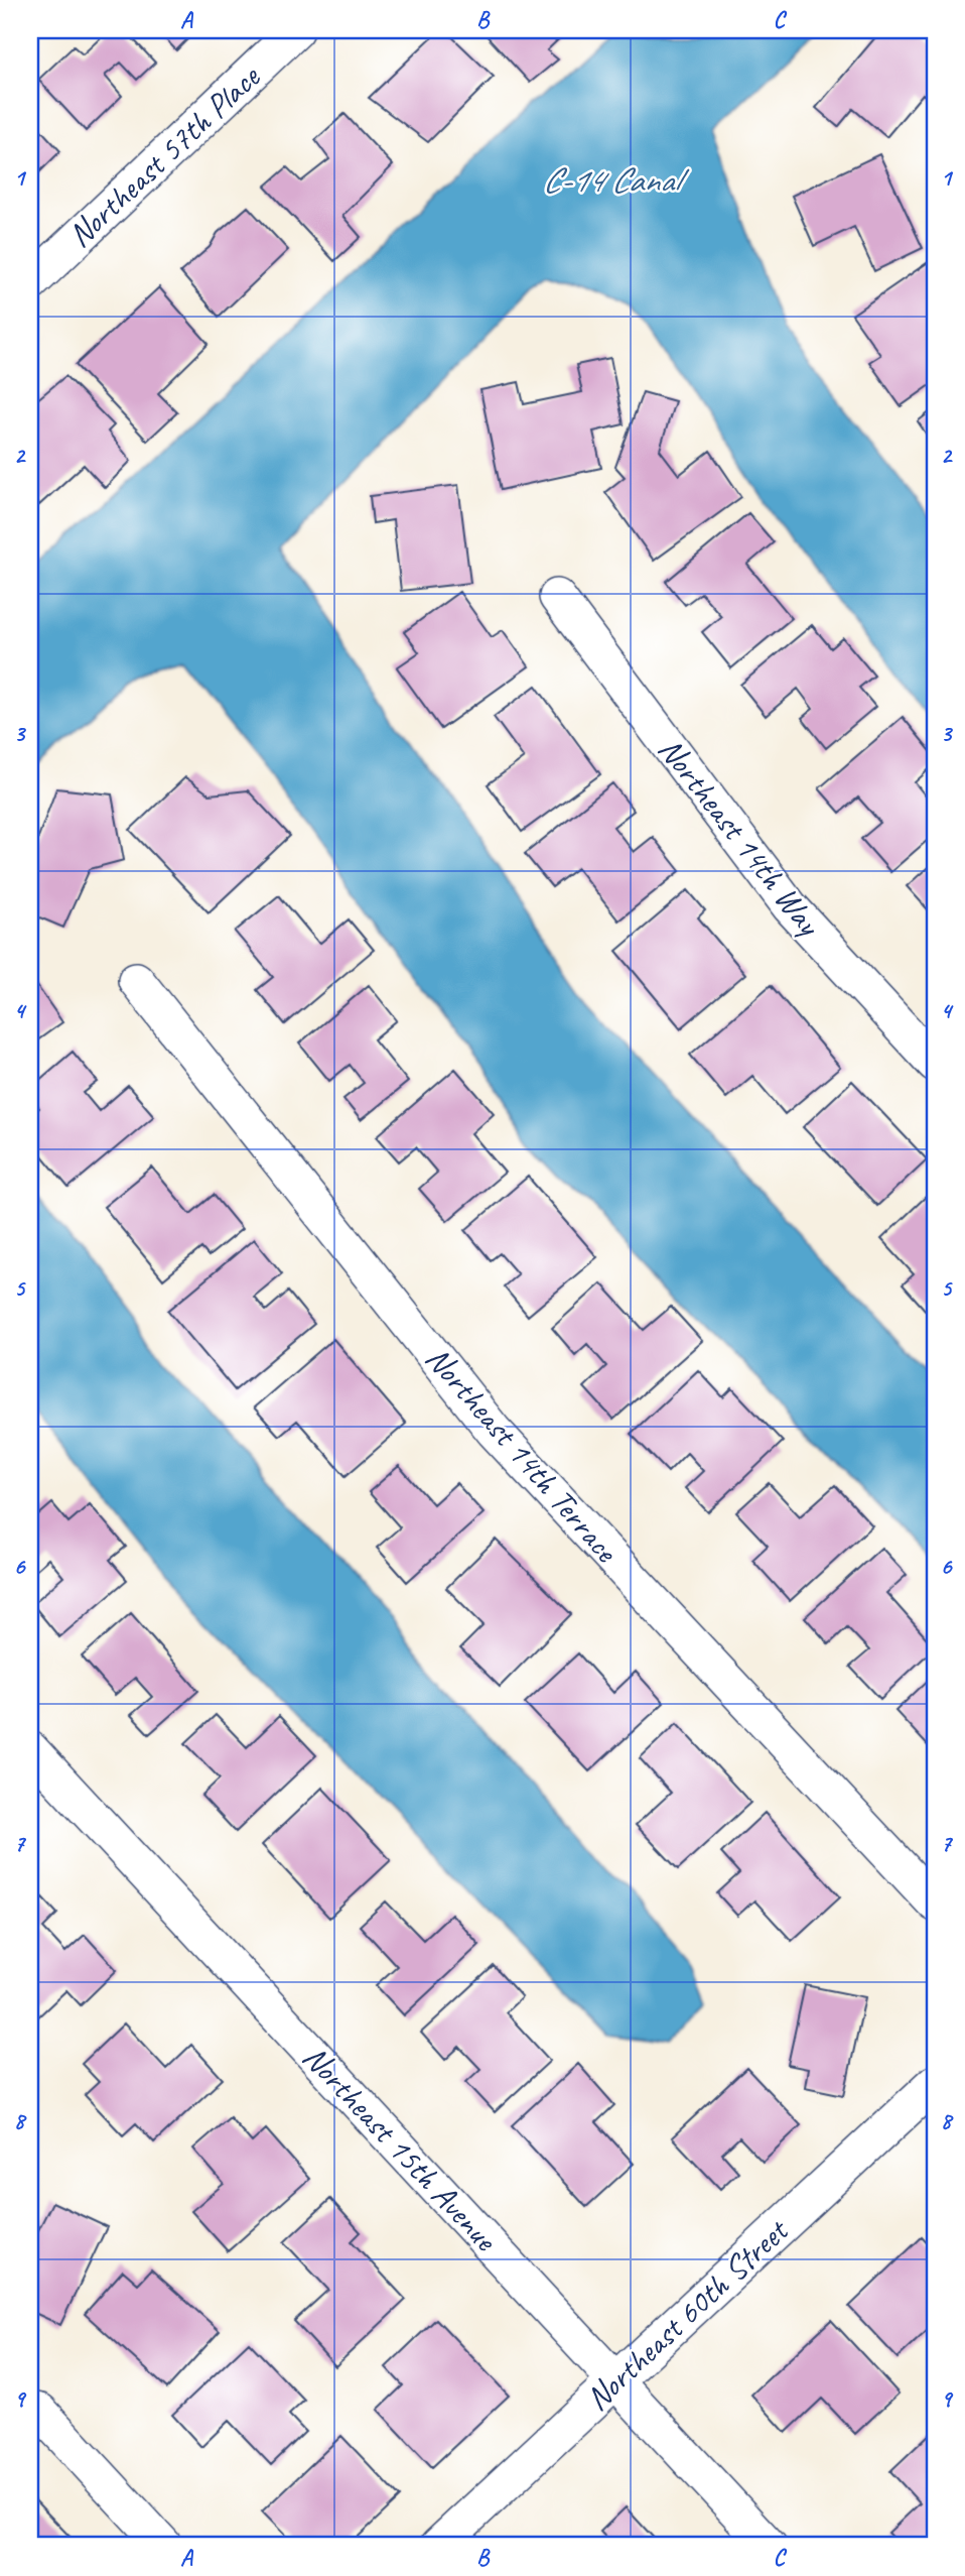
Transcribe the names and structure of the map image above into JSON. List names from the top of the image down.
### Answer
{
  "streets": {
    "street": [
      "Northeast 57th Place",
      "Northeast 14th Way",
      "Northeast 14th Terrace",
      "Northeast 15th Avenue",
      "Northeast 60th Street"
    ]
  },
  "crossings": [
    ["Northeast 15th Avenue", "Northeast 60th Street"]
  ],
  "water": ["C-14 Canal"],
  "grid": {
    "columns": ["A", "B", "C"],
    "rows": [
      "1",
      "2",
      "3",
      "4",
      "5",
      "6",
      "7",
      "8",
      "9"
    ]
  }
}
